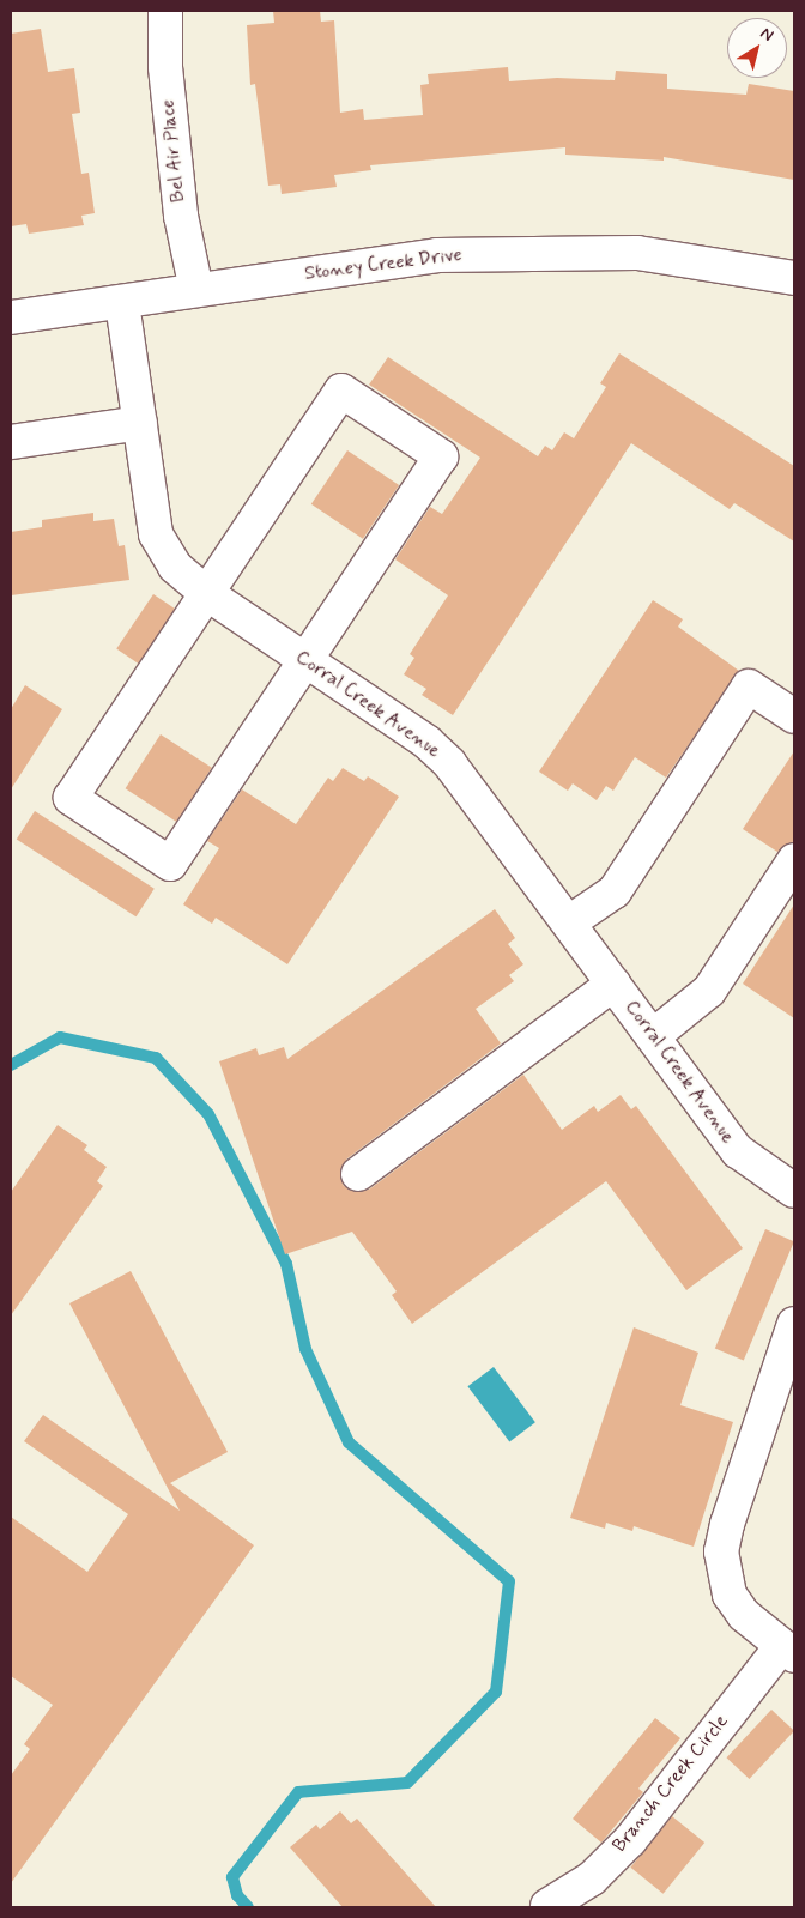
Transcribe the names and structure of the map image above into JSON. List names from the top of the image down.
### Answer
{
  "streets": {
    "street": [
      "Bel Air Place",
      "Stoney Creek Drive",
      "Corral Creek Avenue",
      "Branch Creek Circle"
    ]
  },
  "crossings": [
    ["Bel Air Place", "Stoney Creek Drive"],
    ["Stoney Creek Drive", "Corral Creek Avenue"]
  ],
  "north": "top right"
}
